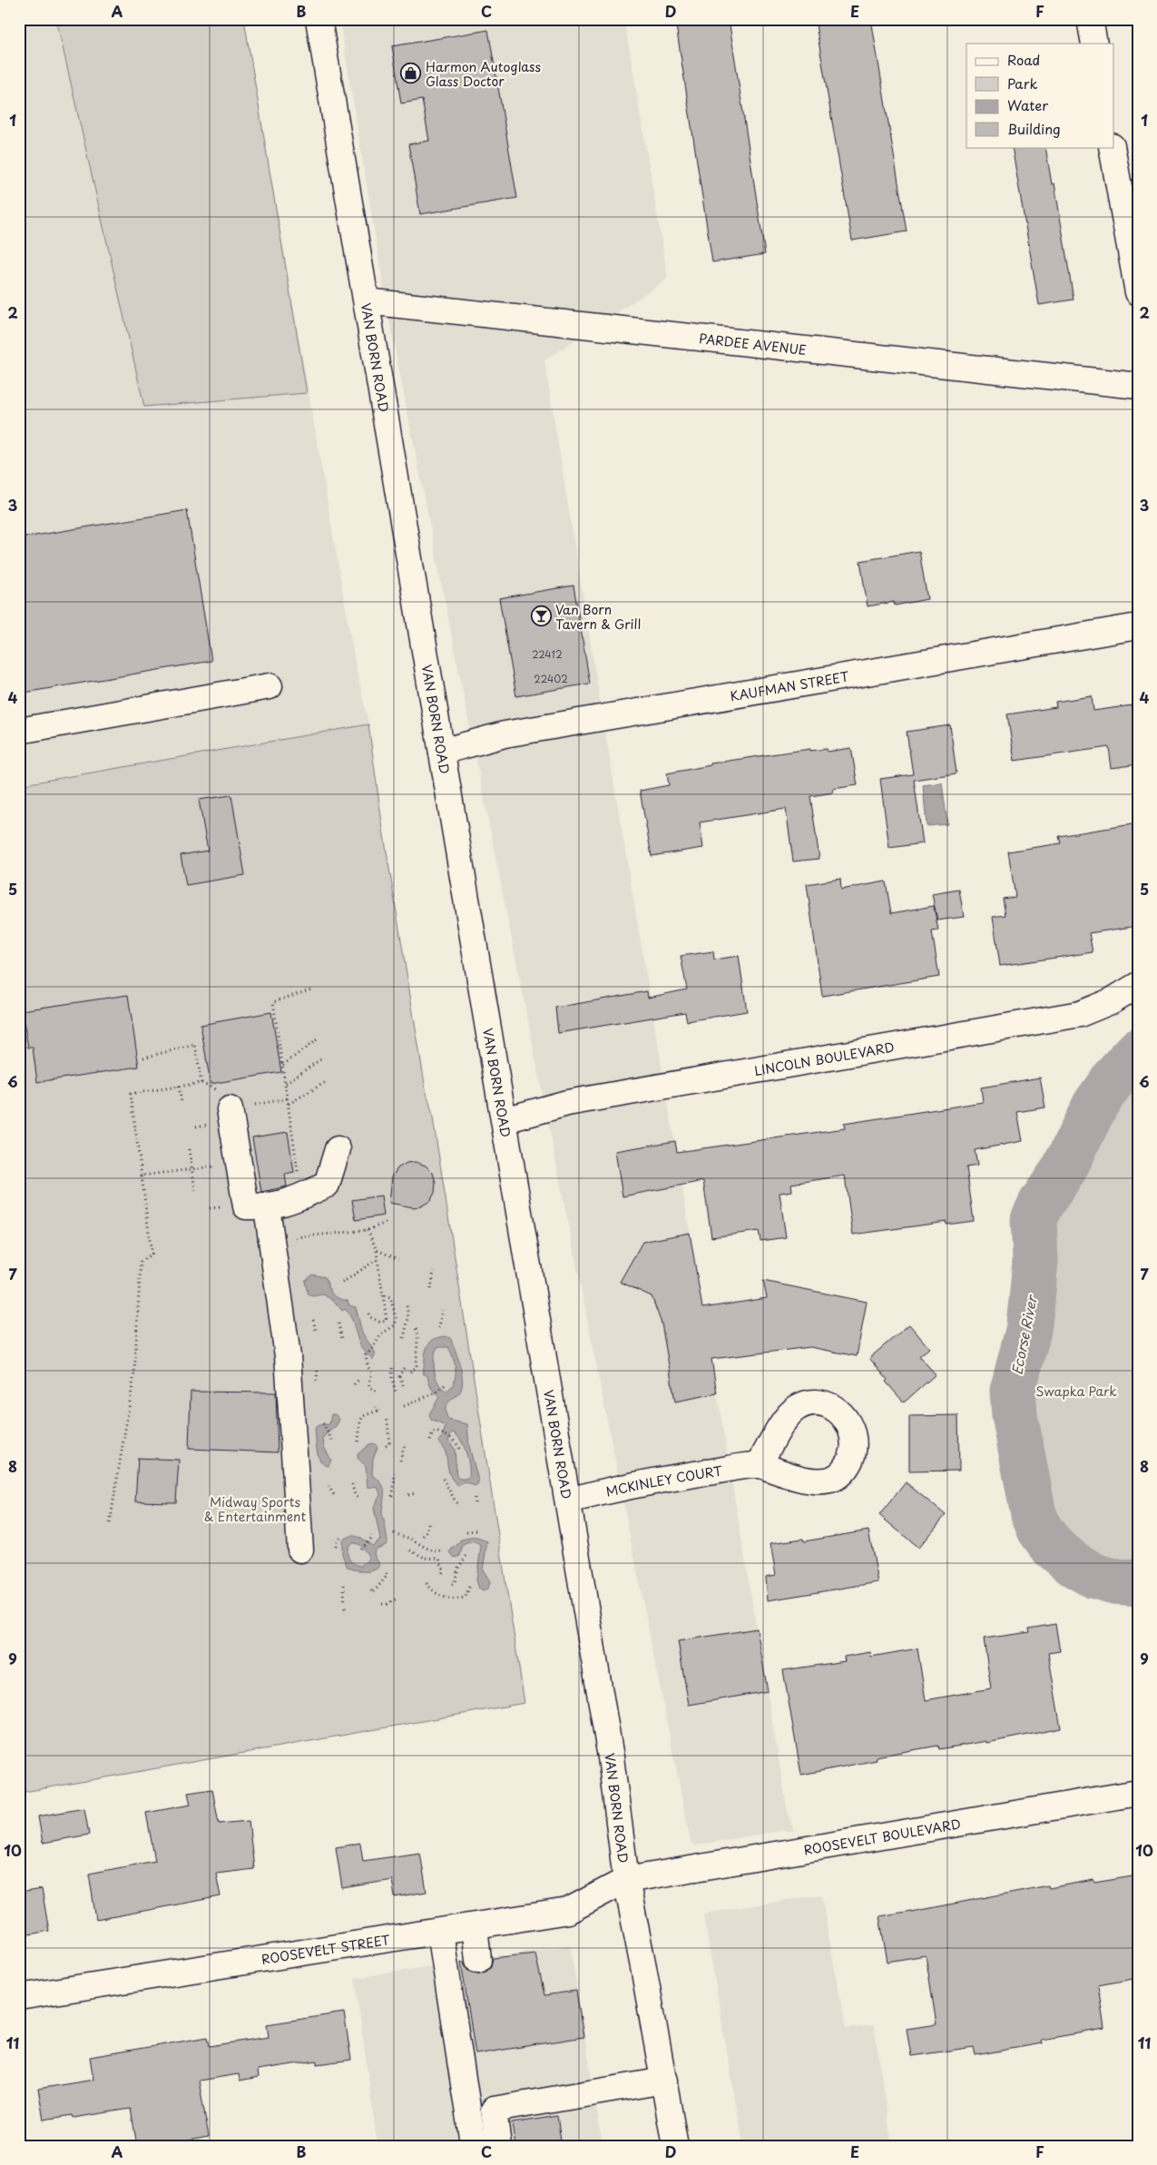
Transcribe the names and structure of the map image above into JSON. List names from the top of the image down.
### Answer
{
  "streets": {
    "street": [
      "PARDEE AVENUE",
      "VAN BORN ROAD",
      "KAUFMAN STREET",
      "LINCOLN BOULEVARD",
      "MCKINLEY COURT",
      "ROOSEVELT BOULEVARD",
      "ROOSEVELT STREET"
    ]
  },
  "crossings": [
    ["PARDEE AVENUE", "VAN BORN ROAD"],
    ["VAN BORN ROAD", "KAUFMAN STREET"],
    ["VAN BORN ROAD", "LINCOLN BOULEVARD"],
    ["VAN BORN ROAD", "MCKINLEY COURT"],
    ["VAN BORN ROAD", "ROOSEVELT BOULEVARD"],
    ["VAN BORN ROAD", "ROOSEVELT STREET"],
    ["ROOSEVELT BOULEVARD", "ROOSEVELT STREET"]
  ],
  "water": ["Ecorse River"],
  "parks": ["Swapka Park", "Midway Sports & Entertainment"],
  "places": {
    "shop": ["Harmon Autoglass Glass Doctor"],
    "bar": ["Van Born Tavern & Grill"]
  },
  "house_numbers": ["22412", "22402"],
  "legend": [
    "Road",
    "Park",
    "Water",
    "Building"
  ],
  "grid": {
    "columns": [
      "A",
      "B",
      "C",
      "D",
      "E",
      "F"
    ],
    "rows": [
      "1",
      "2",
      "3",
      "4",
      "5",
      "6",
      "7",
      "8",
      "9",
      "10",
      "11"
    ]
  }
}
